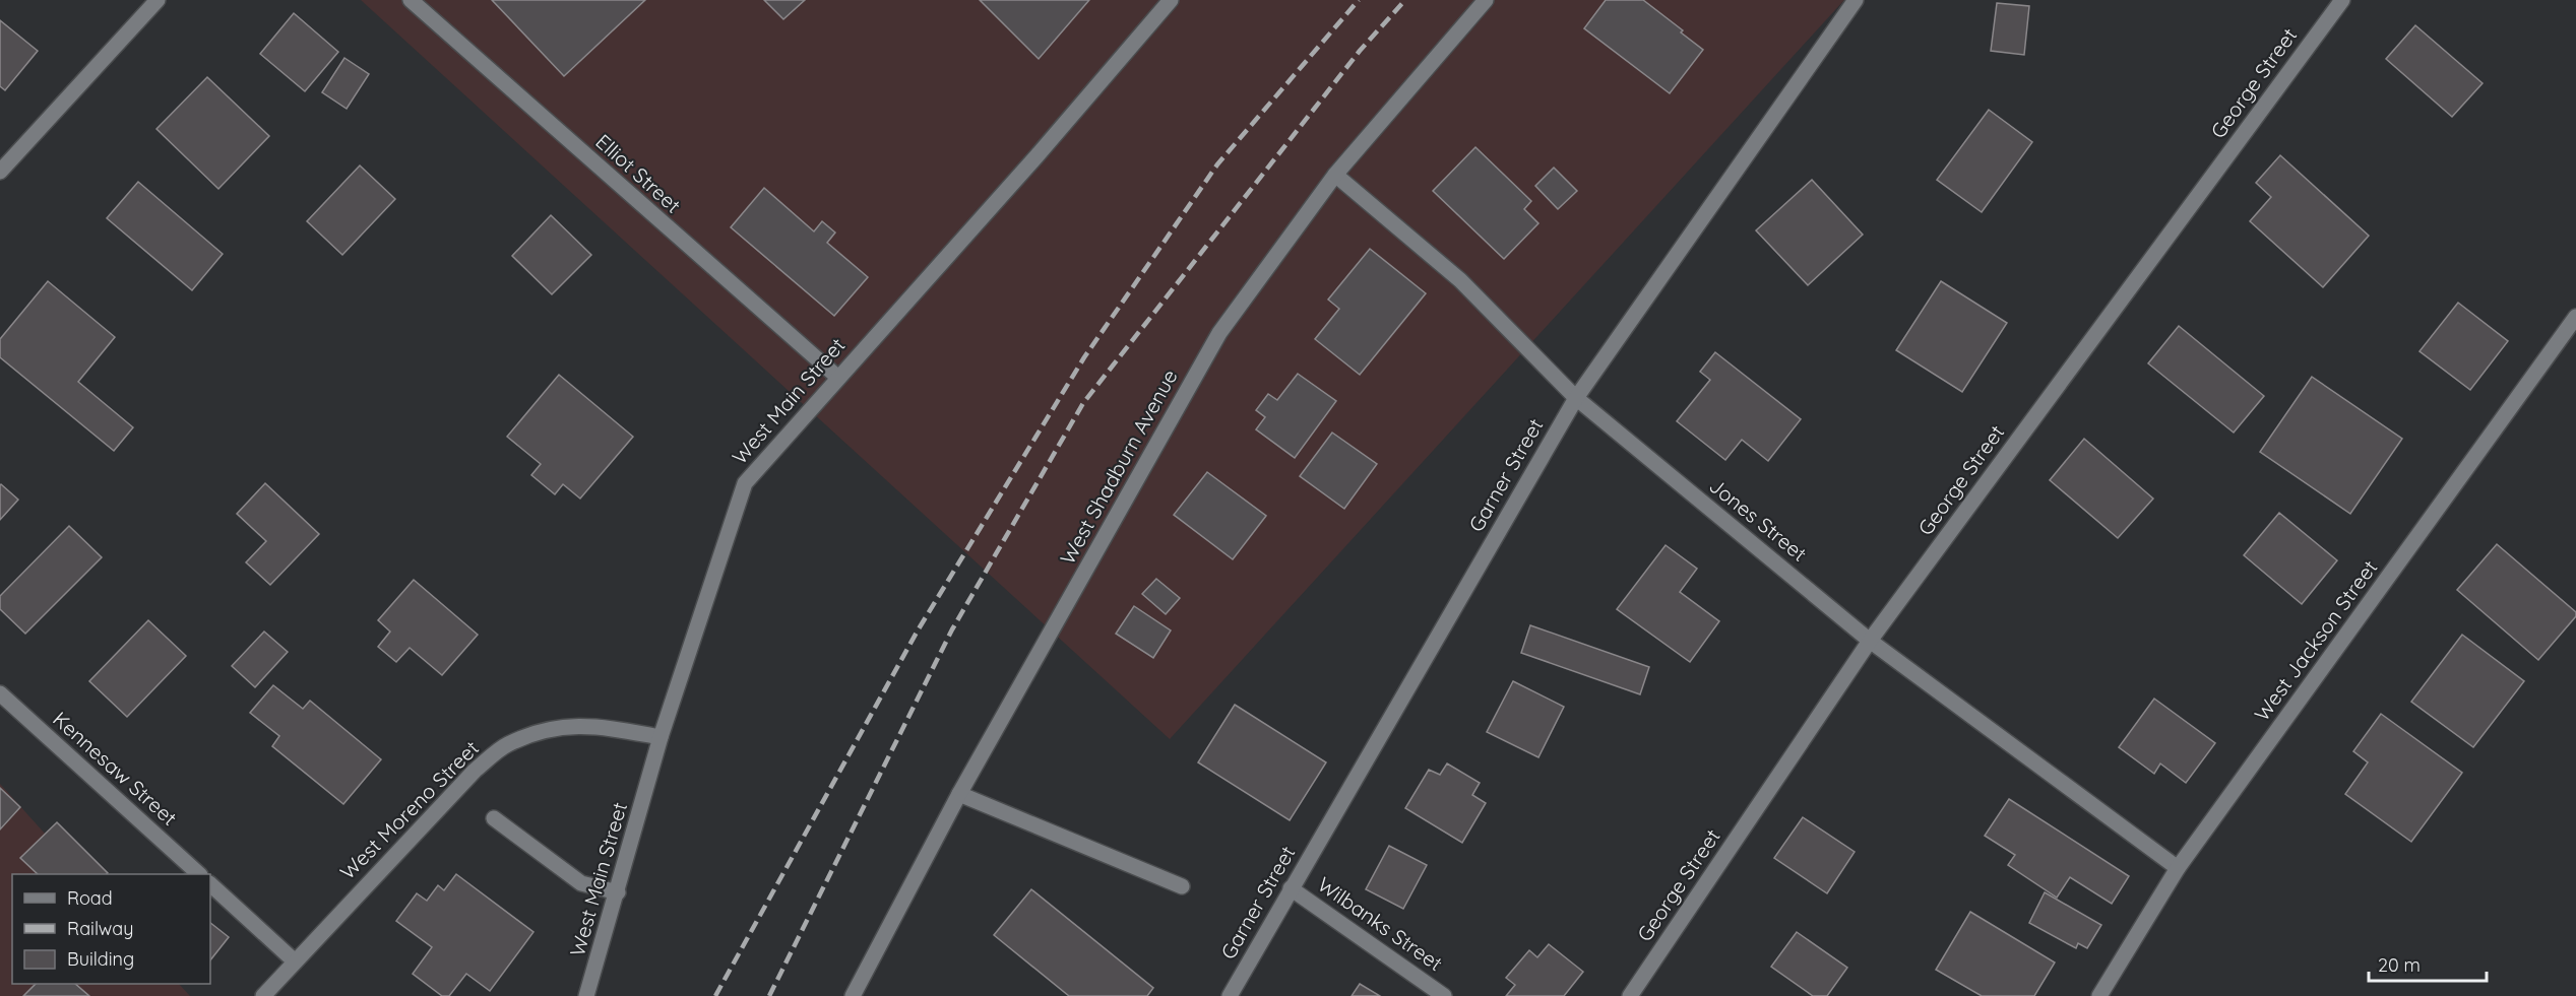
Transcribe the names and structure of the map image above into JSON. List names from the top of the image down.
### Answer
{
  "streets": {
    "street": [
      "George Street",
      "Elliot Street",
      "West Main Street",
      "West Shadburn Avenue",
      "Garner Street",
      "Jones Street",
      "West Jackson Street",
      "Kennesaw Street",
      "West Moreno Street",
      "Wilbanks Street"
    ]
  },
  "crossings": [
    ["George Street", "Jones Street"],
    ["Elliot Street", "West Main Street"],
    ["West Main Street", "West Moreno Street"],
    ["West Shadburn Avenue", "Jones Street"],
    ["Garner Street", "Jones Street"],
    ["Garner Street", "Wilbanks Street"],
    ["Jones Street", "West Jackson Street"]
  ],
  "legend": ["Road", "Railway", "Building"],
  "scale_bar": "20 m"
}
